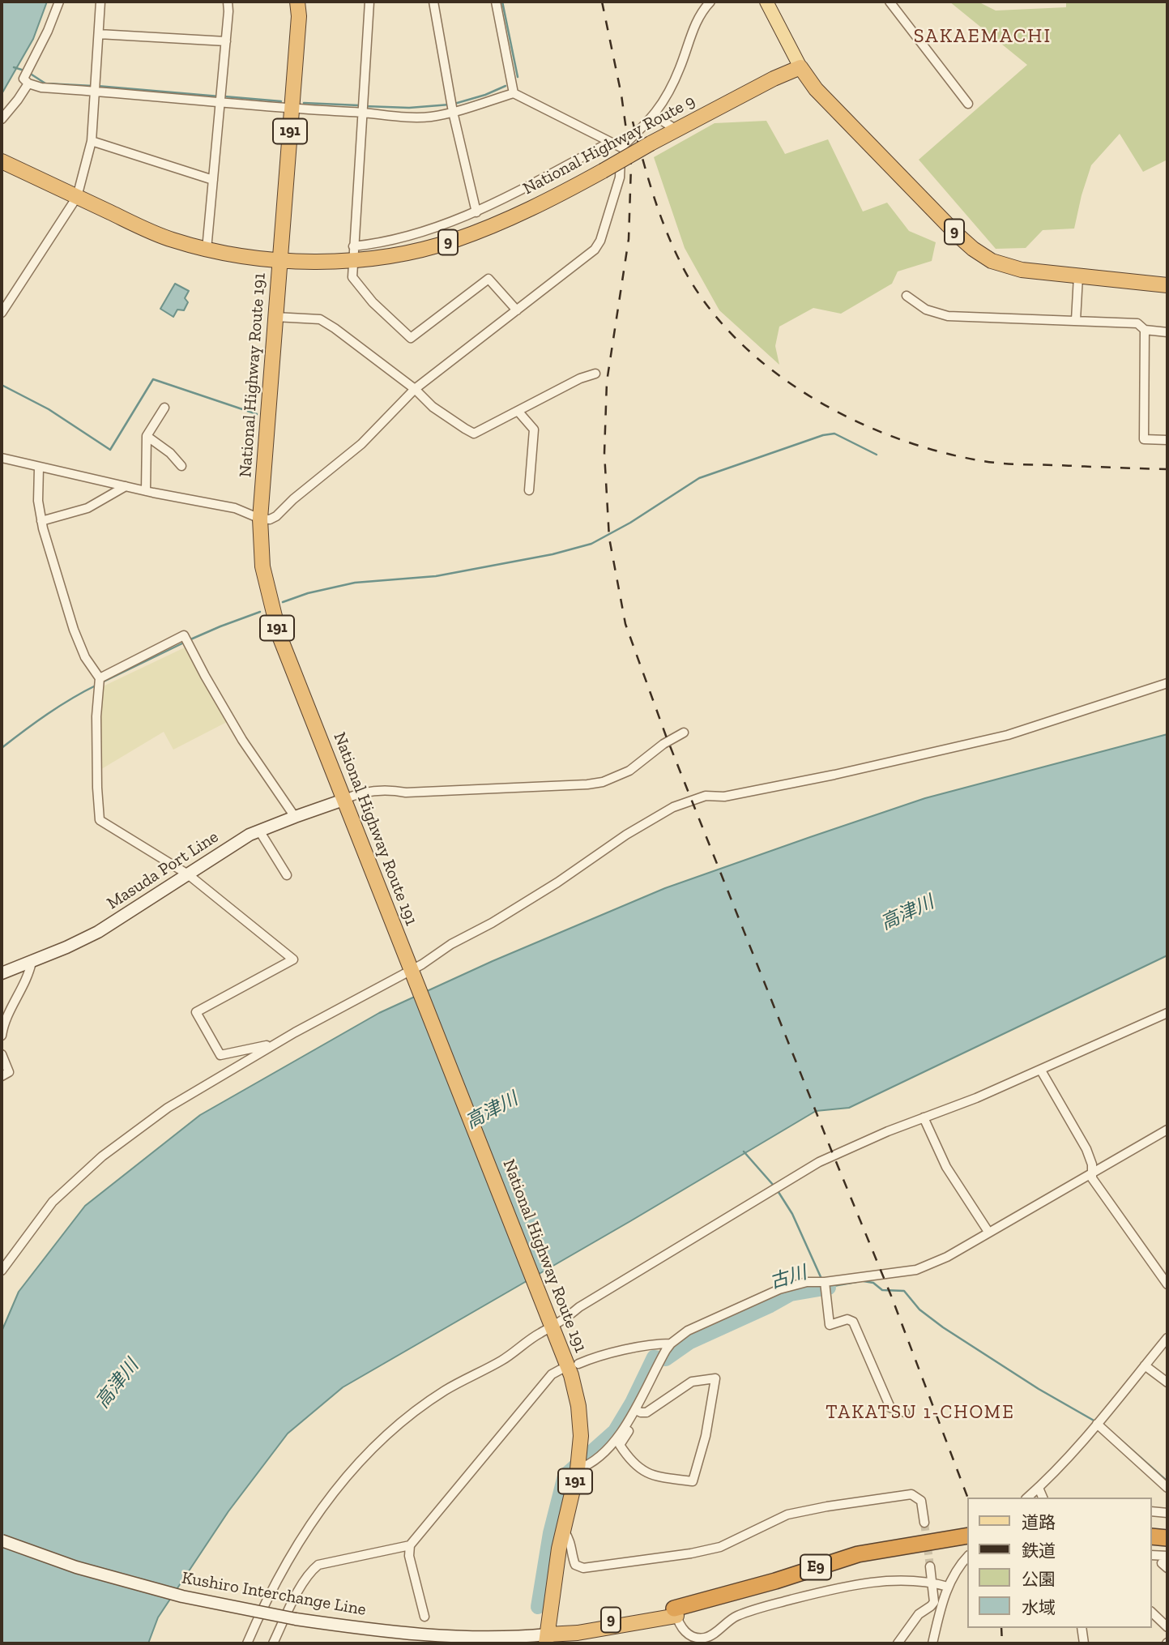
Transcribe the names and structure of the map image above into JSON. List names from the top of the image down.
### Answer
{
  "streets": {
    "highway": [
      "191",
      "National Highway Route 9",
      "9",
      "National Highway Route 191",
      "E9"
    ],
    "main road": ["Masuda Port Line", "Kushiro Interchange Line"]
  },
  "crossings": [
    ["National Highway Route 9", "9"],
    ["National Highway Route 9", "National Highway Route 191"],
    ["9", "National Highway Route 191"],
    ["9", "E9"],
    ["9", "Kushiro Interchange Line"],
    ["National Highway Route 191", "Masuda Port Line"],
    ["National Highway Route 191", "Kushiro Interchange Line"]
  ],
  "districts": ["SAKAEMACHI", "TAKATSU 1-CHOME"],
  "water": ["高津川", "古川"],
  "legend": [
    "道路",
    "鉄道",
    "公園",
    "水域"
  ]
}
